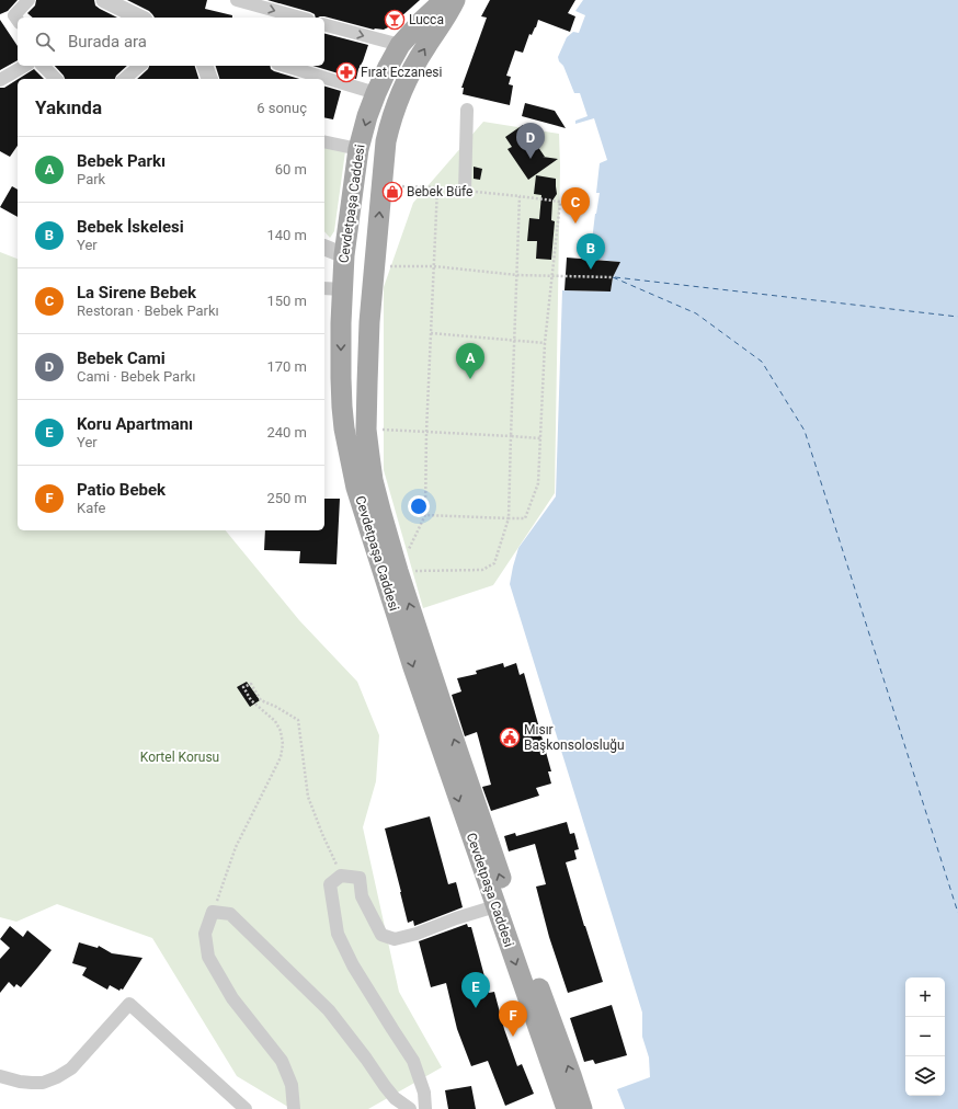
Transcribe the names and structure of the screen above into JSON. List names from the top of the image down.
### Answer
{
  "streets": {
    "main road": ["Cevdetpaşa Caddesi"]
  },
  "parks": ["Kortel Korusu"],
  "places": {
    "bar": ["Lucca"],
    "pharmacy": ["Fırat Eczanesi"],
    "shop": ["Bebek Büfe"],
    "public building": ["Mısır Başkonsolosluğu"]
  },
  "page": {
    "search": "Burada ara",
    "heading": ["Yakında", "6 sonuç"],
    "pins": [
      "D",
      "C",
      "B",
      "A",
      "E",
      "F"
    ],
    "list": [
      {
        "mark": "A",
        "name": "Bebek Parkı",
        "note": "Park",
        "value": "60 m"
      },
      {
        "mark": "B",
        "name": "Bebek İskelesi",
        "note": "Yer",
        "value": "140 m"
      },
      {
        "mark": "C",
        "name": "La Sirene Bebek",
        "note": "Restoran · Bebek Parkı",
        "value": "150 m"
      },
      {
        "mark": "D",
        "name": "Bebek Cami",
        "note": "Cami · Bebek Parkı",
        "value": "170 m"
      },
      {
        "mark": "E",
        "name": "Koru Apartmanı",
        "note": "Yer",
        "value": "240 m"
      },
      {
        "mark": "F",
        "name": "Patio Bebek",
        "note": "Kafe",
        "value": "250 m"
      }
    ],
    "map_buttons": ["+", "−"]
  }
}
